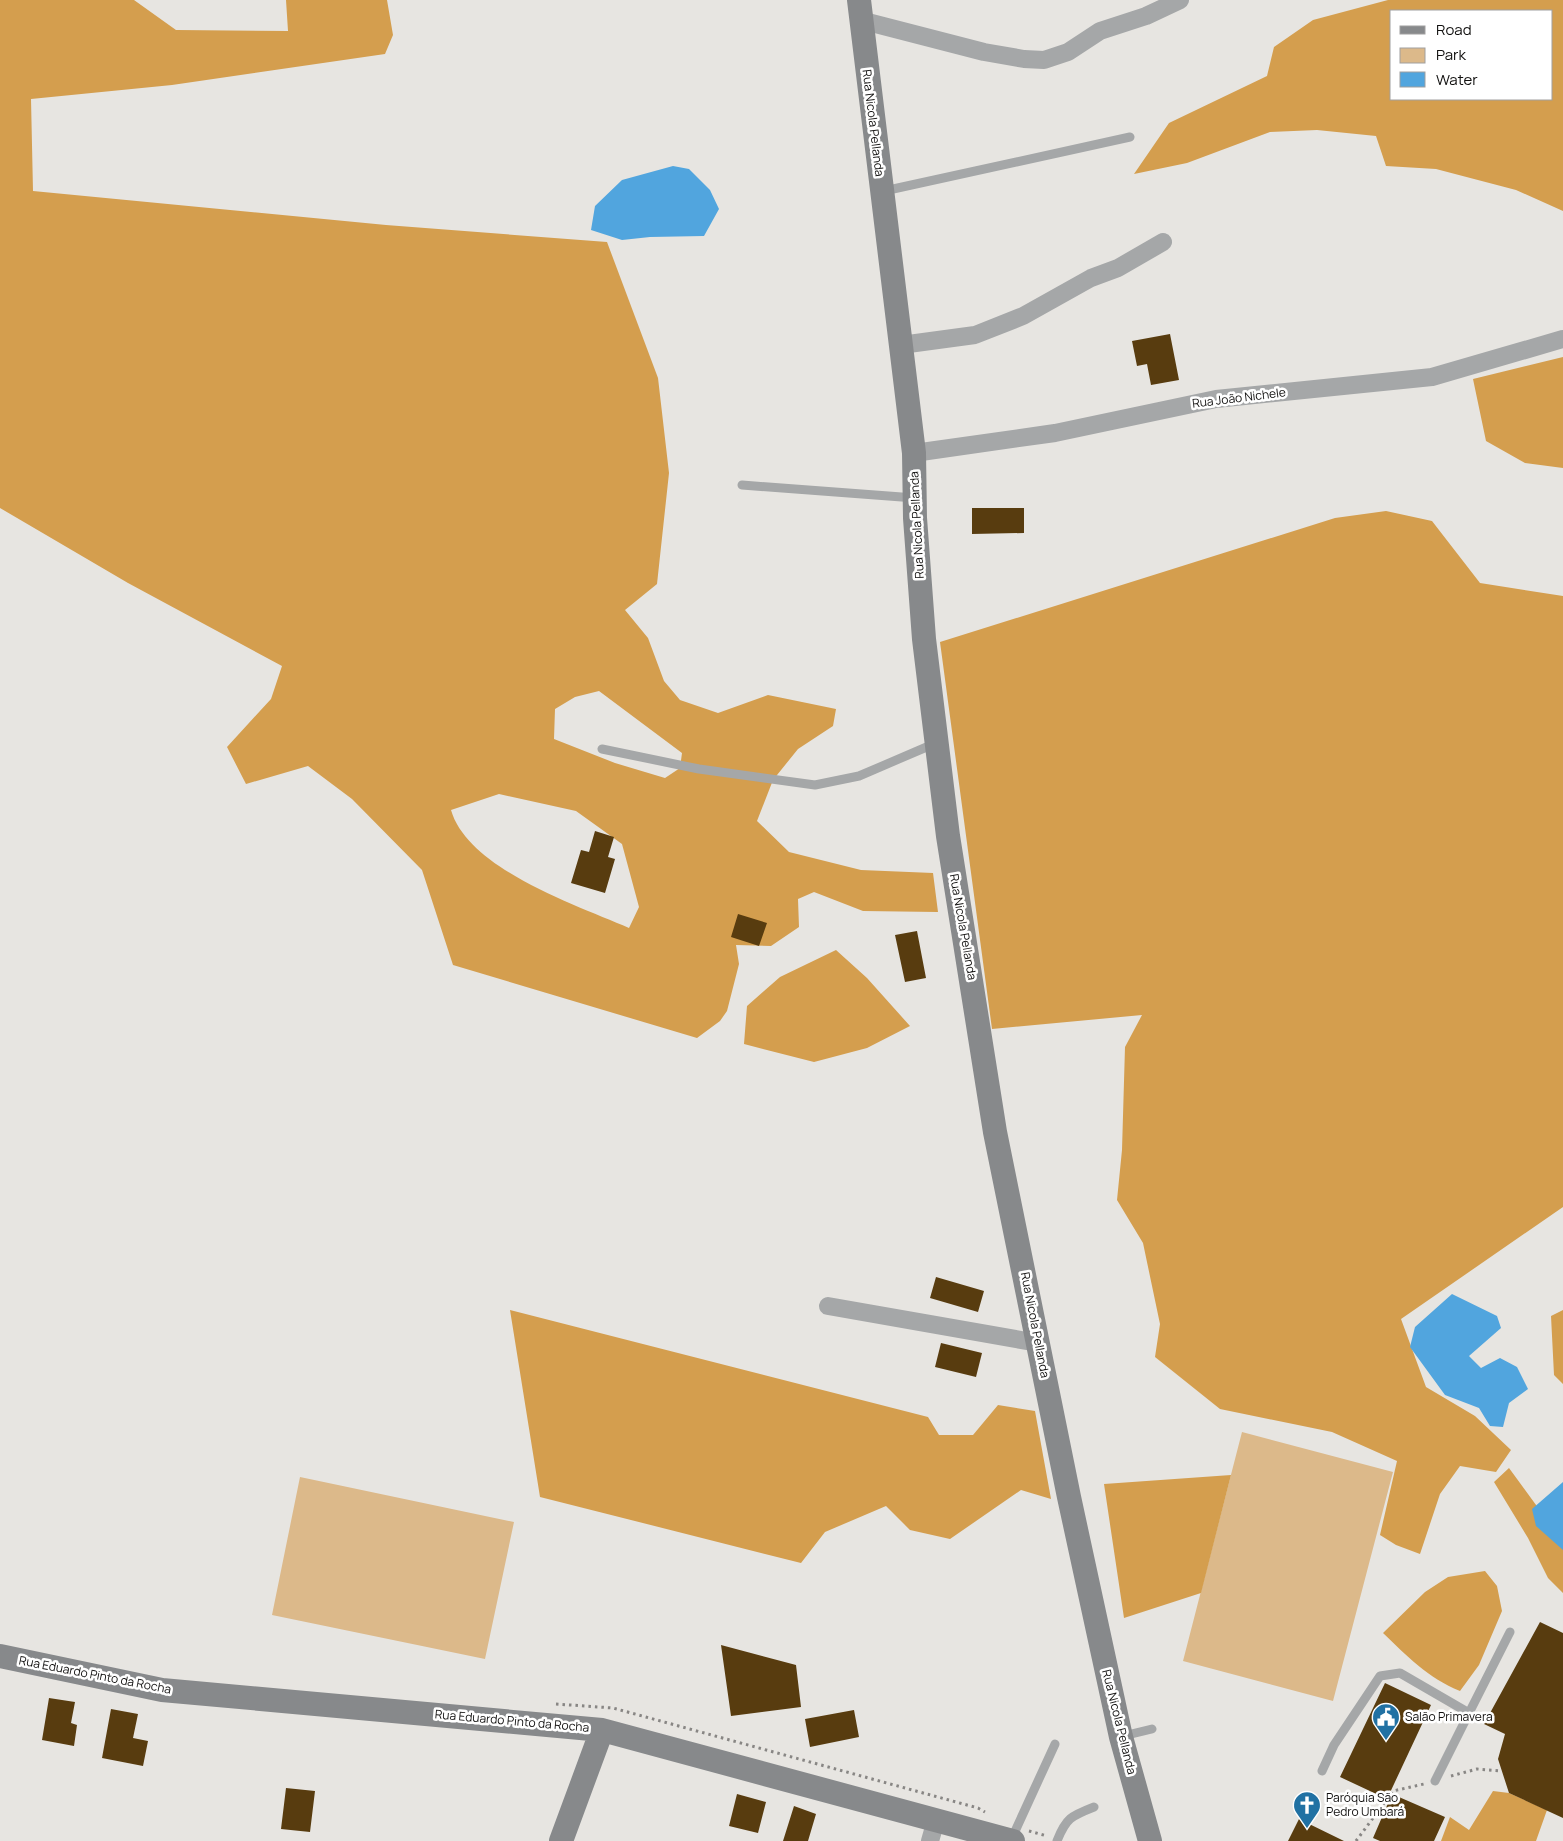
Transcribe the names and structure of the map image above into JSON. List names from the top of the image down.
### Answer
{
  "streets": {
    "main road": ["Rua Nicola Pellanda", "Rua Eduardo Pinto da Rocha"],
    "street": ["Rua João Nichele"]
  },
  "crossings": [
    ["Rua Nicola Pellanda", "Rua João Nichele"]
  ],
  "places": {
    "public building": ["Salão Primavera"],
    "church": ["Paróquia São Pedro Umbará"]
  },
  "legend": ["Road", "Park", "Water"]
}
